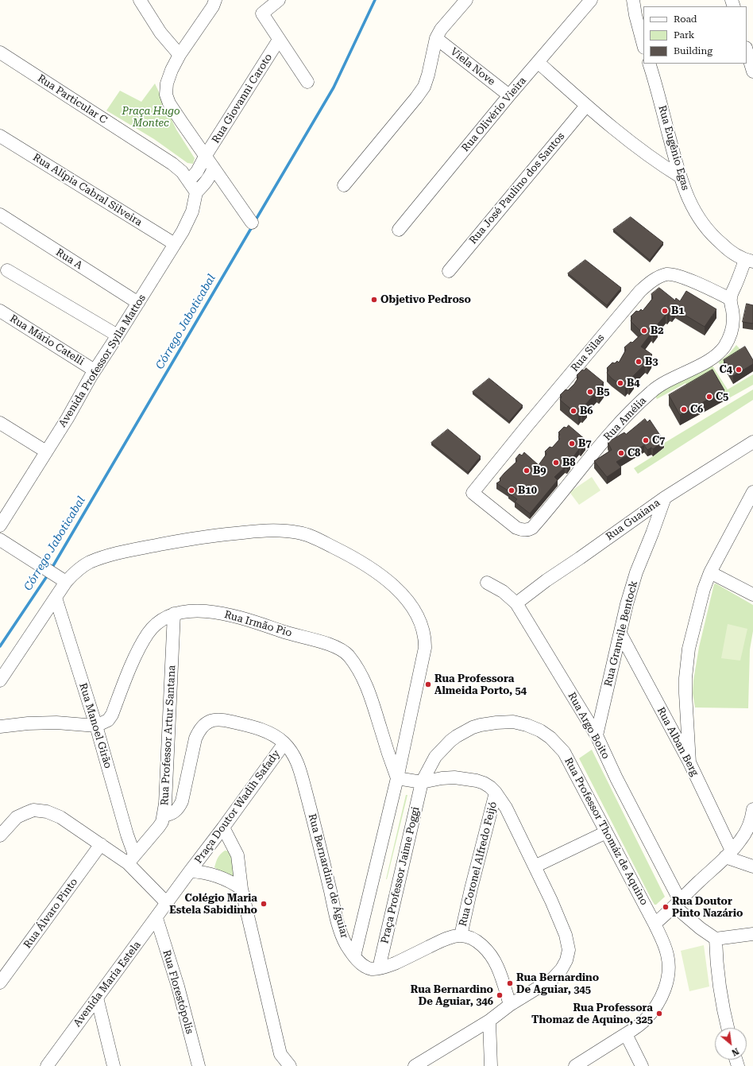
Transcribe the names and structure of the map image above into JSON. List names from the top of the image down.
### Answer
{
  "streets": {
    "street": [
      "Viela Nove",
      "Rua Giovanni Caroto",
      "Rua Particular C",
      "Rua Olivério Vieira",
      "Rua Eugênio Egas",
      "Rua José Paulino dos Santos",
      "Rua Alípia Cabral Silveira",
      "Rua A",
      "Rua Mário Catelli",
      "Rua Silas",
      "Avenida Professor Sylla Mattos",
      "Rua Amélia",
      "Rua Guaiana",
      "Rua Irmão Pio",
      "Rua Granvile Bentock",
      "Rua Manoel Girão",
      "Rua Argo Boito",
      "Rua Professor Artur Santana",
      "Rua Alban Berg",
      "Praça Doutor Wadih Safady",
      "Rua Professor Thomáz de Aquino",
      "Rua Coronel Alfredo Feijó",
      "Praça Professor Jaime Poggi",
      "Rua Bernardino de Águiar",
      "Rua Álvaro Pinto",
      "Avenida Maria Estela",
      "Rua Florestópolis"
    ]
  },
  "crossings": [
    ["Viela Nove", "Rua Olivério Vieira"],
    ["Rua Alípia Cabral Silveira", "Avenida Professor Sylla Mattos"],
    ["Rua A", "Avenida Professor Sylla Mattos"],
    ["Rua Mário Catelli", "Avenida Professor Sylla Mattos"],
    ["Rua Silas", "Rua Amélia"],
    ["Rua Guaiana", "Rua Granvile Bentock"],
    ["Rua Guaiana", "Rua Argo Boito"],
    ["Rua Irmão Pio", "Rua Manoel Girão"],
    ["Rua Irmão Pio", "Rua Professor Artur Santana"],
    ["Rua Granvile Bentock", "Rua Argo Boito"],
    ["Rua Granvile Bentock", "Rua Alban Berg"],
    ["Rua Manoel Girão", "Rua Professor Artur Santana"],
    ["Rua Professor Artur Santana", "Praça Doutor Wadih Safady"],
    ["Praça Doutor Wadih Safady", "Rua Bernardino de Águiar"],
    ["Praça Doutor Wadih Safady", "Avenida Maria Estela"],
    ["Rua Professor Thomáz de Aquino", "Praça Professor Jaime Poggi"],
    ["Praça Professor Jaime Poggi", "Rua Bernardino de Águiar"],
    ["Avenida Maria Estela", "Rua Florestópolis"]
  ],
  "water": ["Córrego Jaboticabal"],
  "parks": ["Praça Hugo Montec"],
  "places": [
    "Objetivo Pedroso",
    "B1",
    "B2",
    "B3",
    "C4",
    "B4",
    "B5",
    "C5",
    "C6",
    "B6",
    "C7",
    "B7",
    "C8",
    "B8",
    "B9",
    "B10",
    "Rua Professora Almeida Porto, 54",
    "Colégio Maria Estela Sabidinho",
    "Rua Doutor Pinto Nazário",
    "Rua Bernardino De Aguiar, 345",
    "Rua Bernardino De Aguiar, 346",
    "Rua Professora Thomaz de Aquino, 325"
  ],
  "legend": ["Road", "Park", "Building"],
  "north": "bottom right"
}
